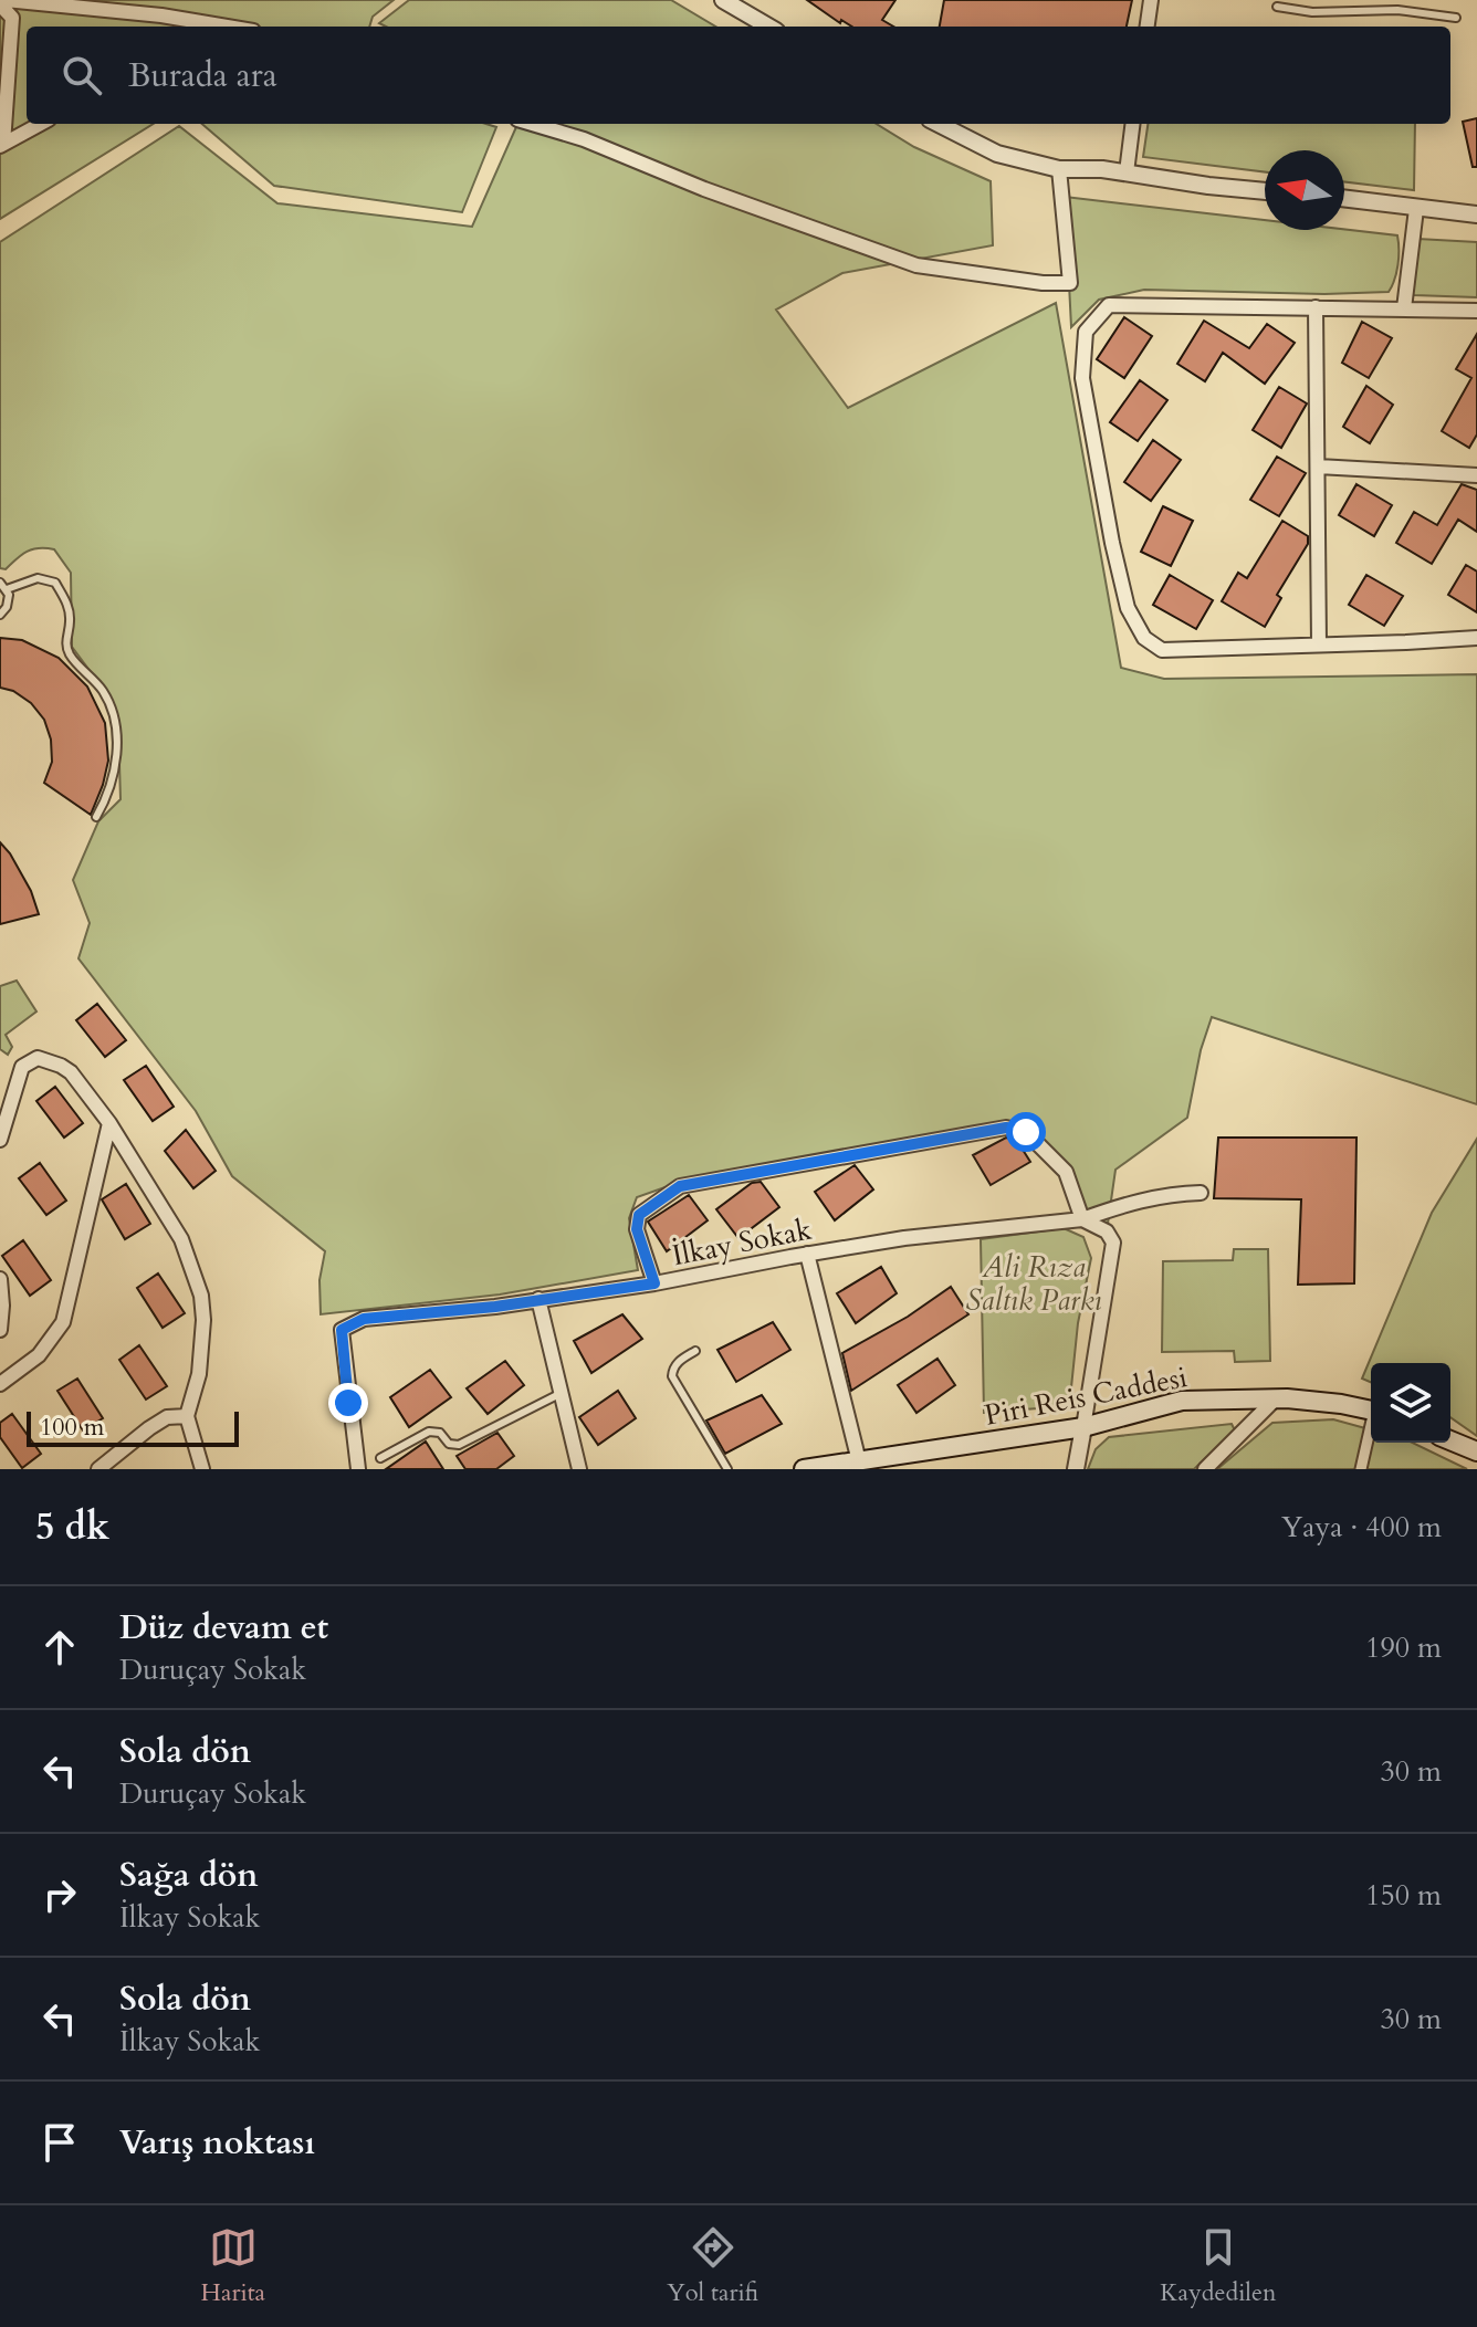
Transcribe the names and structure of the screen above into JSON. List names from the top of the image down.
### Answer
{
  "streets": {
    "main road": ["Piri Reis Caddesi"],
    "street": ["İlkay Sokak"]
  },
  "parks": ["Ali Rıza Saltık Parkı"],
  "scale_bar": "100 m",
  "north": "left",
  "page": {
    "search": "Burada ara",
    "scale": "100 m",
    "heading": ["5 dk", "Yaya · 400 m"],
    "list": [
      ["Düz devam et", "Duruçay Sokak", "190 m"],
      ["Sola dön", "Duruçay Sokak", "30 m"],
      ["Sağa dön", "İlkay Sokak", "150 m"],
      ["Sola dön", "İlkay Sokak", "30 m"],
      "Varış noktası"
    ],
    "nav": ["Harita", "Yol tarifi", "Kaydedilen"]
  }
}
